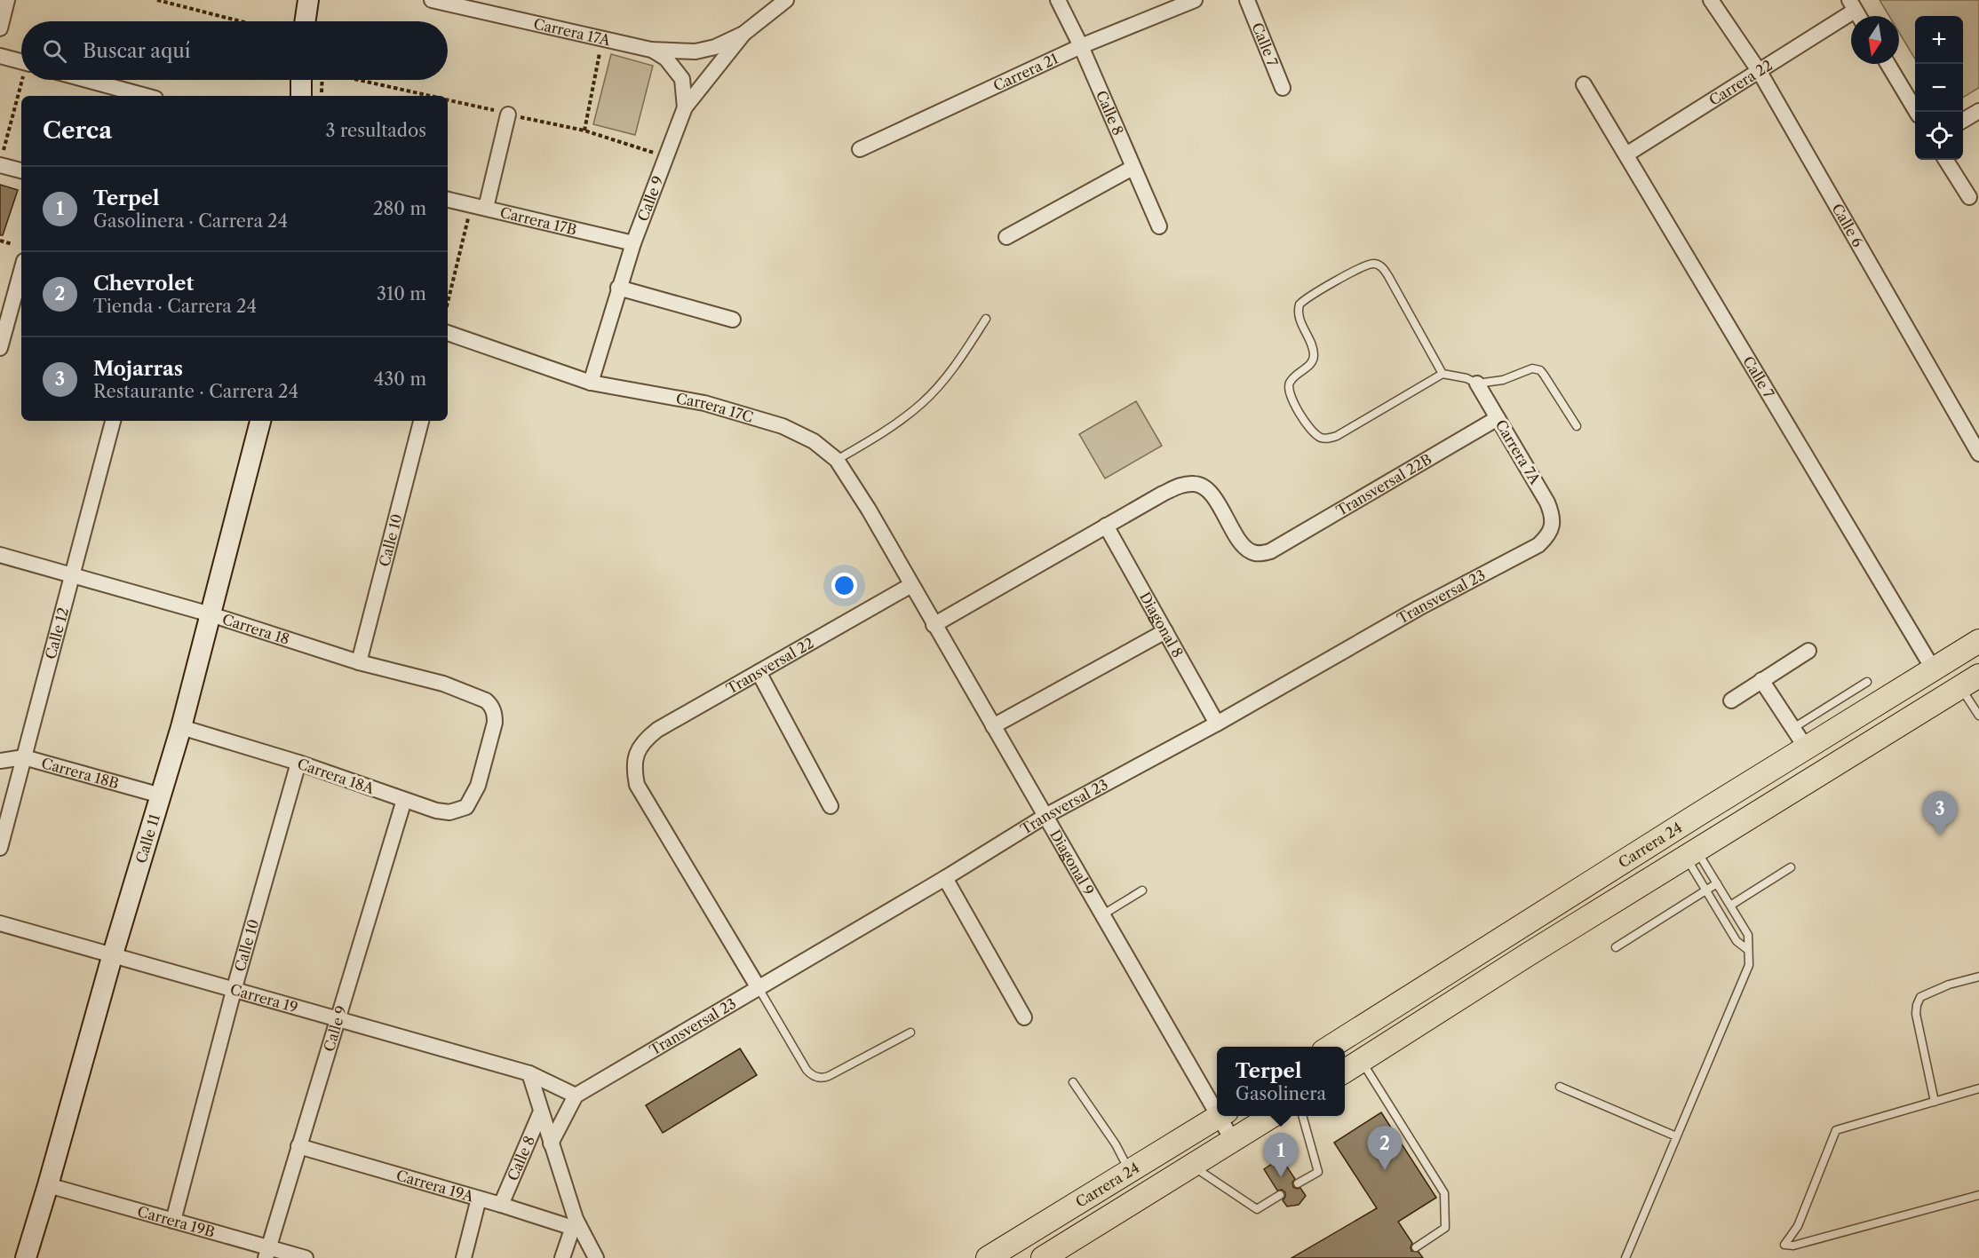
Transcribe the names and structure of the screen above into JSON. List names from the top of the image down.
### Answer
{
  "streets": {
    "main road": ["Carrera 24"],
    "street": [
      "Carrera 17A",
      "Calle 7",
      "Carrera 21",
      "Carrera 22",
      "Calle 8",
      "Calle 9",
      "Carrera 17B",
      "Calle 6",
      "Carrera 17C",
      "Carrera 7A",
      "Transversal 22B",
      "Calle 10",
      "Transversal 23",
      "Diagonal 8",
      "Carrera 18",
      "Calle 12",
      "Transversal 22",
      "Carrera 18B",
      "Carrera 18A",
      "Calle 11",
      "Diagonal 9",
      "Carrera 19",
      "Carrera 19A",
      "Carrera 19B"
    ]
  },
  "crossings": [
    ["Carrera 17A", "Calle 9"],
    ["Calle 7", "Carrera 22"],
    ["Calle 7", "Carrera 24"],
    ["Carrera 21", "Calle 8"],
    ["Carrera 22", "Calle 6"],
    ["Calle 8", "Carrera 19A"],
    ["Calle 9", "Carrera 17B"],
    ["Calle 9", "Carrera 17C"],
    ["Calle 9", "Carrera 18A"],
    ["Calle 9", "Carrera 19"],
    ["Calle 9", "Carrera 19A"],
    ["Calle 9", "Carrera 19B"],
    ["Carrera 17C", "Transversal 22"],
    ["Carrera 17C", "Diagonal 9"],
    ["Carrera 7A", "Transversal 22B"],
    ["Carrera 7A", "Transversal 23"],
    ["Transversal 22B", "Diagonal 8"],
    ["Calle 10", "Carrera 18"],
    ["Calle 10", "Carrera 18A"],
    ["Calle 10", "Carrera 19"],
    ["Calle 10", "Carrera 19B"],
    ["Transversal 23", "Diagonal 8"],
    ["Transversal 23", "Transversal 22"],
    ["Transversal 23", "Diagonal 9"],
    ["Carrera 18", "Calle 12"],
    ["Carrera 18", "Carrera 18A"],
    ["Carrera 18", "Calle 11"],
    ["Calle 12", "Carrera 18B"],
    ["Transversal 22", "Diagonal 9"],
    ["Carrera 18B", "Calle 11"],
    ["Carrera 18A", "Calle 11"],
    ["Calle 11", "Carrera 19"],
    ["Calle 11", "Carrera 19B"],
    ["Carrera 24", "Diagonal 9"]
  ],
  "north": "bottom",
  "page": {
    "map_buttons": ["+", "−"],
    "search": "Buscar aquí",
    "heading": ["Cerca", "3 resultados"],
    "list": [
      {
        "mark": "1",
        "name": "Terpel",
        "note": "Gasolinera · Carrera 24",
        "value": "280 m"
      },
      {
        "mark": "2",
        "name": "Chevrolet",
        "note": "Tienda · Carrera 24",
        "value": "310 m"
      },
      {
        "mark": "3",
        "name": "Mojarras",
        "note": "Restaurante · Carrera 24",
        "value": "430 m"
      }
    ],
    "pins": ["3", "2", "1"],
    "popup": ["Terpel", "Gasolinera"]
  }
}
